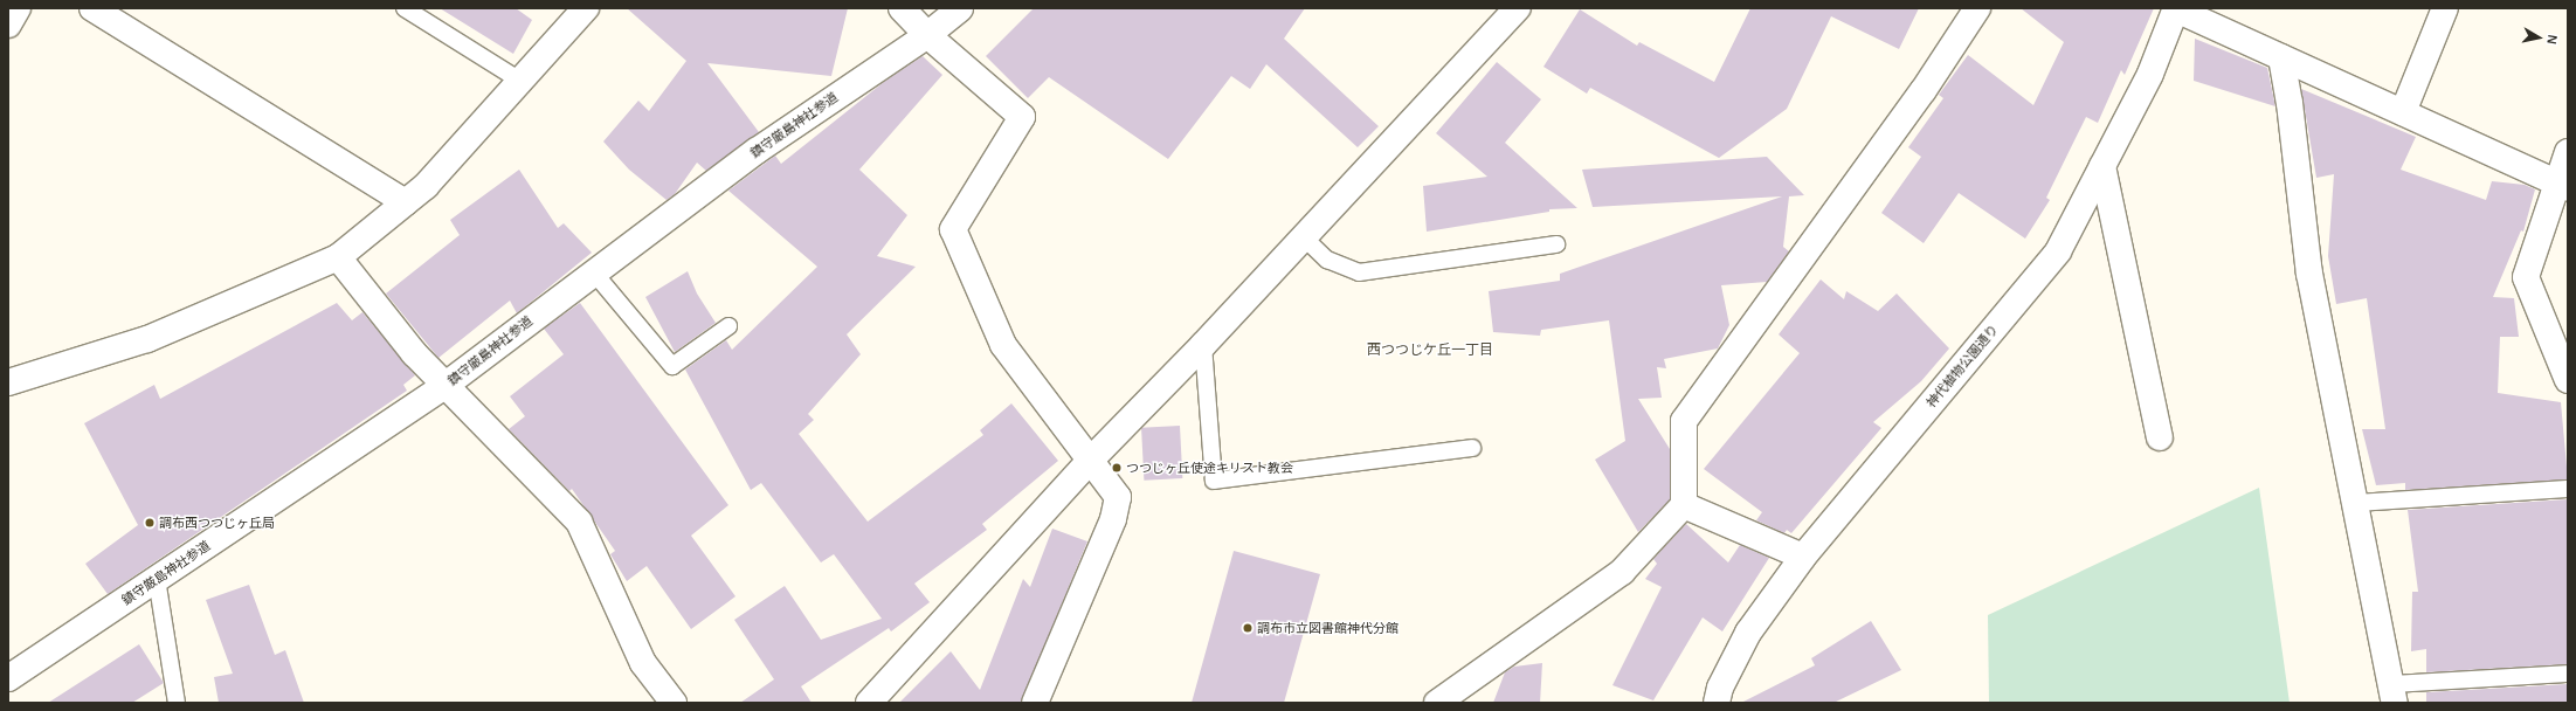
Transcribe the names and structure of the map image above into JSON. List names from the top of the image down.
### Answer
{
  "streets": {
    "street": ["鎮守厳島神社参道", "神代植物公園通り"]
  },
  "districts": ["西つつじケ丘一丁目"],
  "places": ["つつじヶ丘使途キリスト教会", "調布西つつじヶ丘局", "調布市立図書館神代分館"],
  "north": "right"
}
